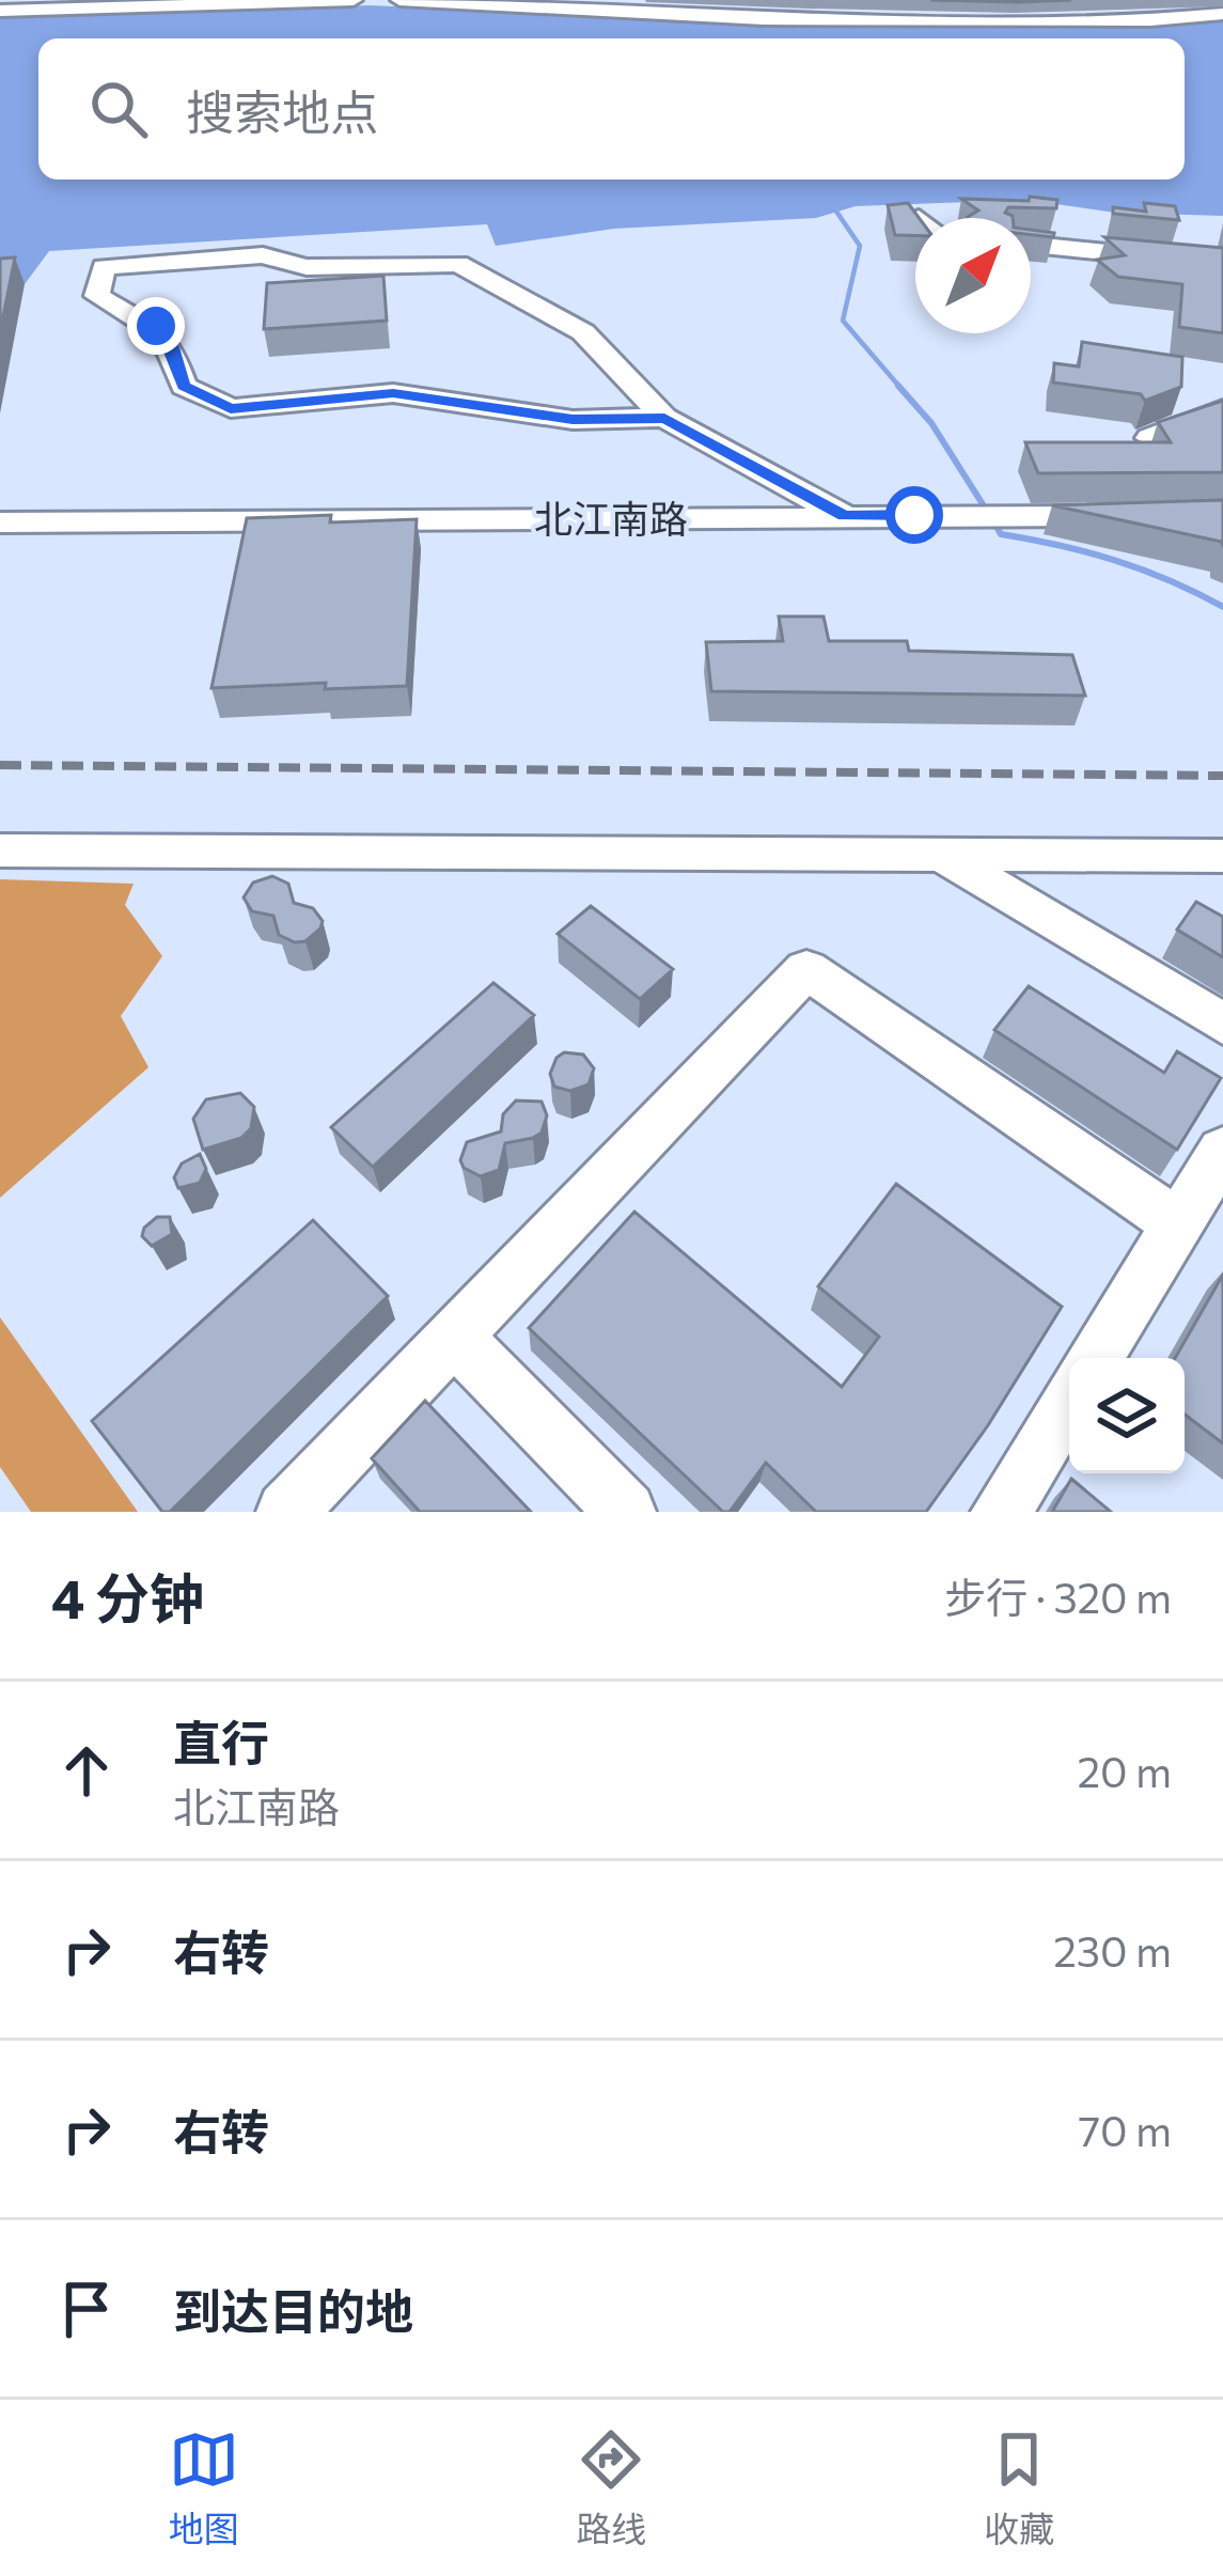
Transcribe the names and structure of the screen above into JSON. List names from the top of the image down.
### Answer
{
  "streets": {
    "street": ["北江南路"]
  },
  "north": "top right",
  "page": {
    "search": "搜索地点",
    "heading": ["4 分钟", "步行 · 320 m"],
    "list": [
      ["直行", "北江南路", "20 m"],
      ["右转", "230 m"],
      ["右转", "70 m"],
      "到达目的地"
    ],
    "nav": ["地图", "路线", "收藏"]
  }
}
